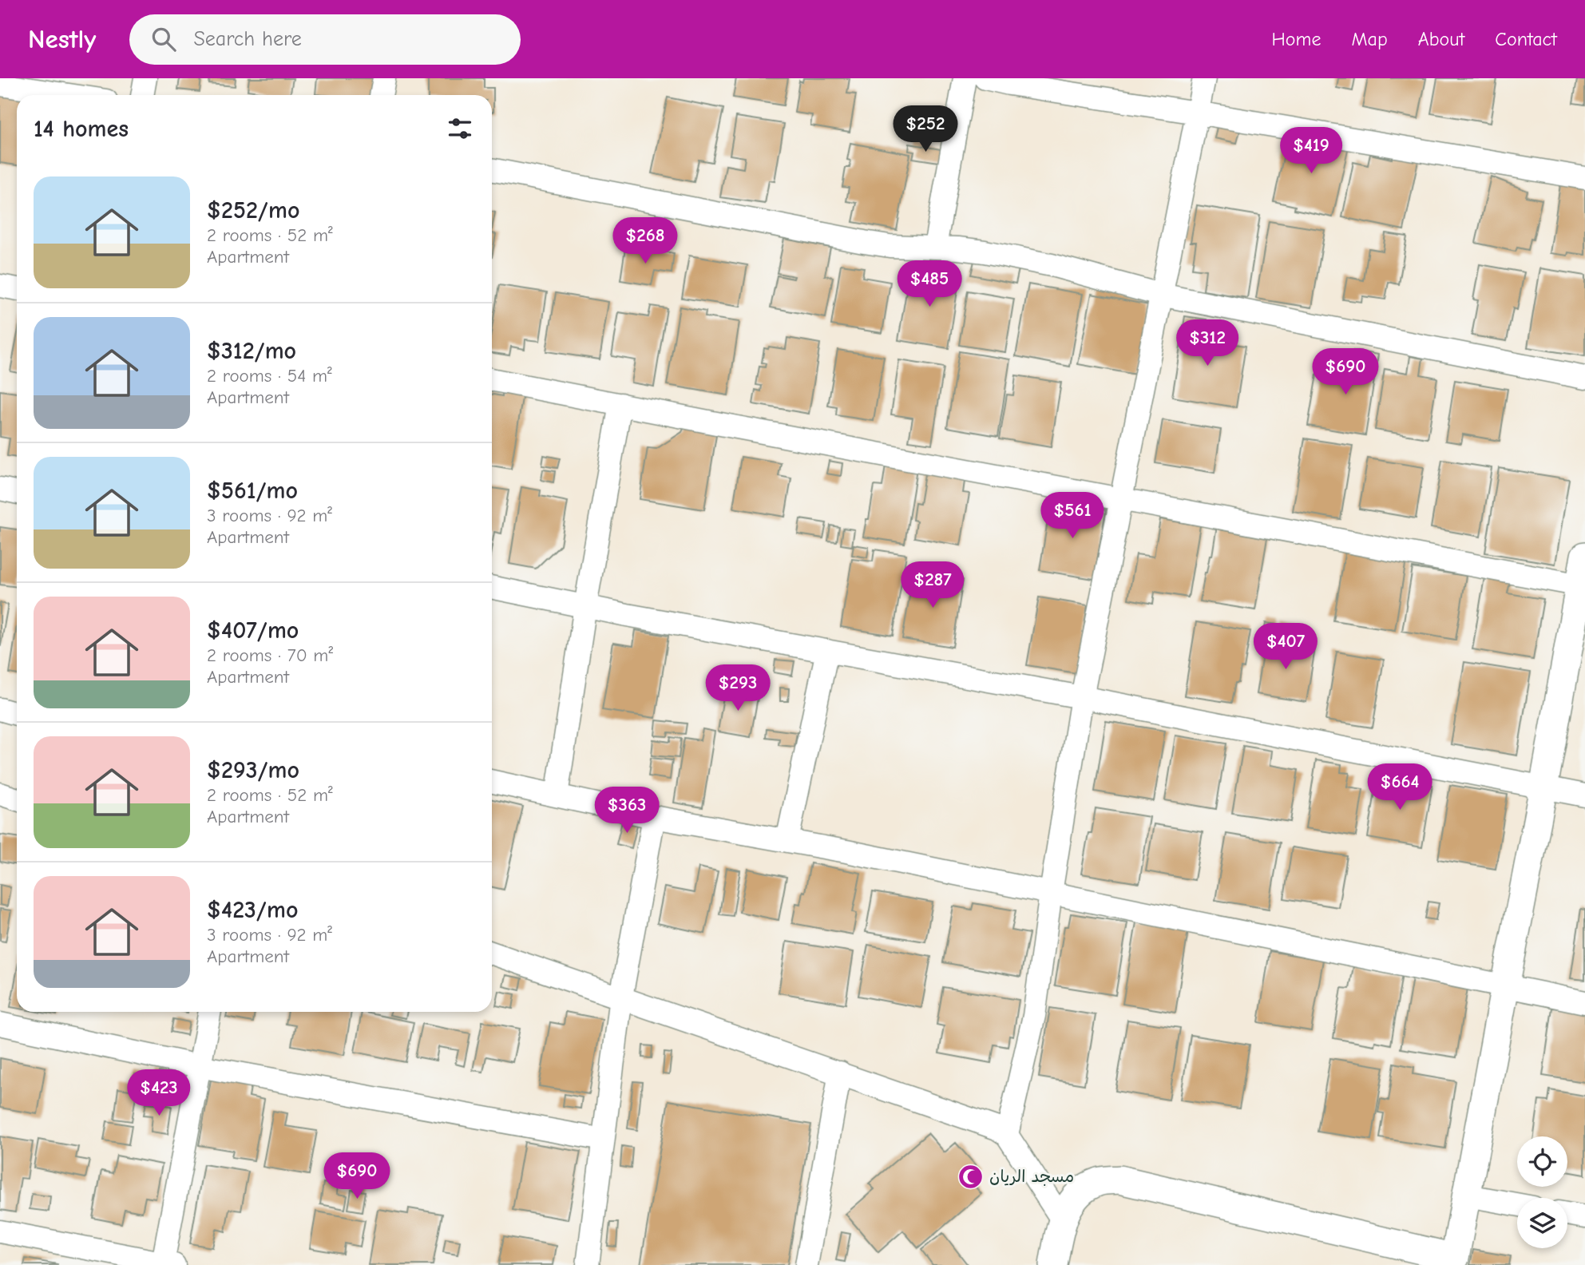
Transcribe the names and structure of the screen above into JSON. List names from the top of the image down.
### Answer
{
  "places": {
    "mosque": ["مسجد الريان"]
  },
  "page": {
    "header": "Nestly",
    "search": "Search here",
    "nav": [
      "Home",
      "Map",
      "About",
      "Contact"
    ],
    "heading": "14 homes",
    "price": [
      "$252",
      "$419",
      "$268",
      "$485",
      "$312",
      "$690",
      "$561",
      "$287",
      "$407",
      "$293",
      "$664",
      "$363",
      "$423",
      "$690"
    ],
    "list": [
      {
        "name": "$252/mo",
        "note": "2 rooms · 52 m² · Apartment"
      },
      {
        "name": "$312/mo",
        "note": "2 rooms · 54 m² · Apartment"
      },
      {
        "name": "$561/mo",
        "note": "3 rooms · 92 m² · Apartment"
      },
      {
        "name": "$407/mo",
        "note": "2 rooms · 70 m² · Apartment"
      },
      {
        "name": "$293/mo",
        "note": "2 rooms · 52 m² · Apartment"
      },
      {
        "name": "$423/mo",
        "note": "3 rooms · 92 m² · Apartment"
      }
    ]
  }
}
